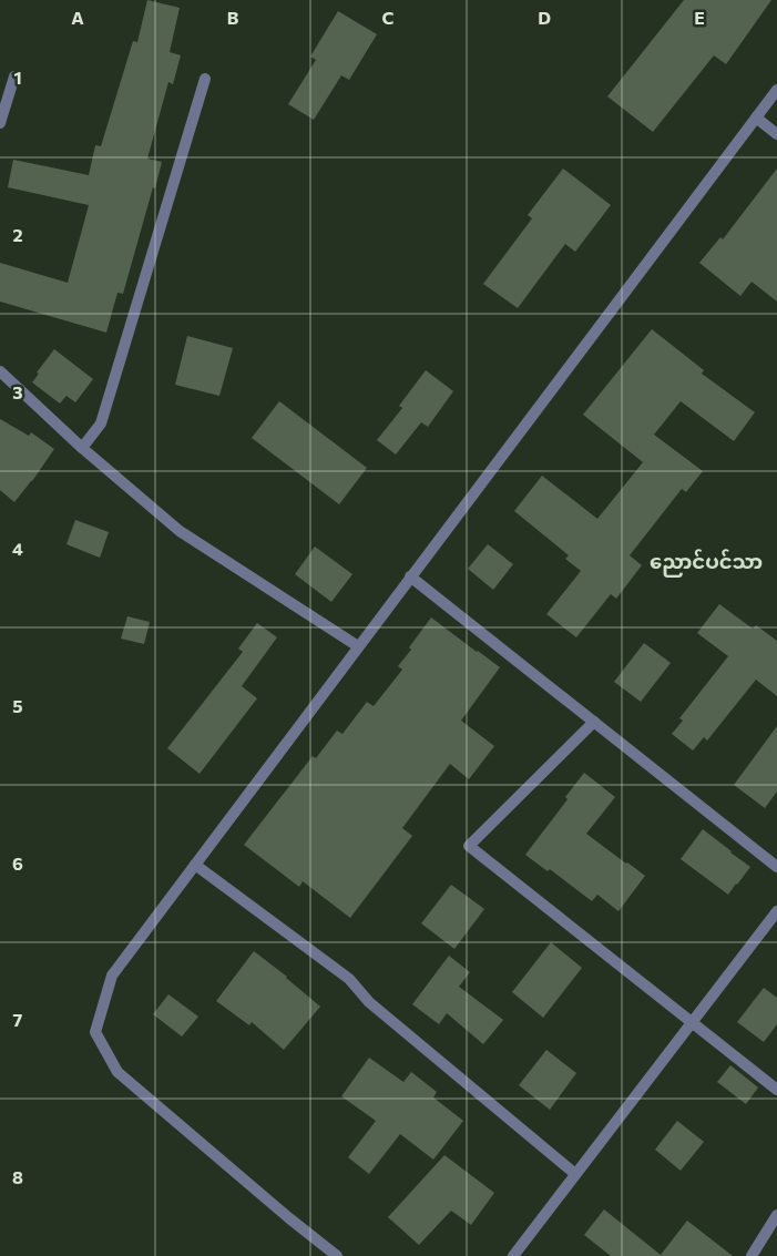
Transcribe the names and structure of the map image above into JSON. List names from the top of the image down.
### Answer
{
  "districts": ["ညောင်ပင်သာ"],
  "grid": {
    "columns": [
      "A",
      "B",
      "C",
      "D",
      "E"
    ],
    "rows": [
      "1",
      "2",
      "3",
      "4",
      "5",
      "6",
      "7",
      "8"
    ]
  }
}
